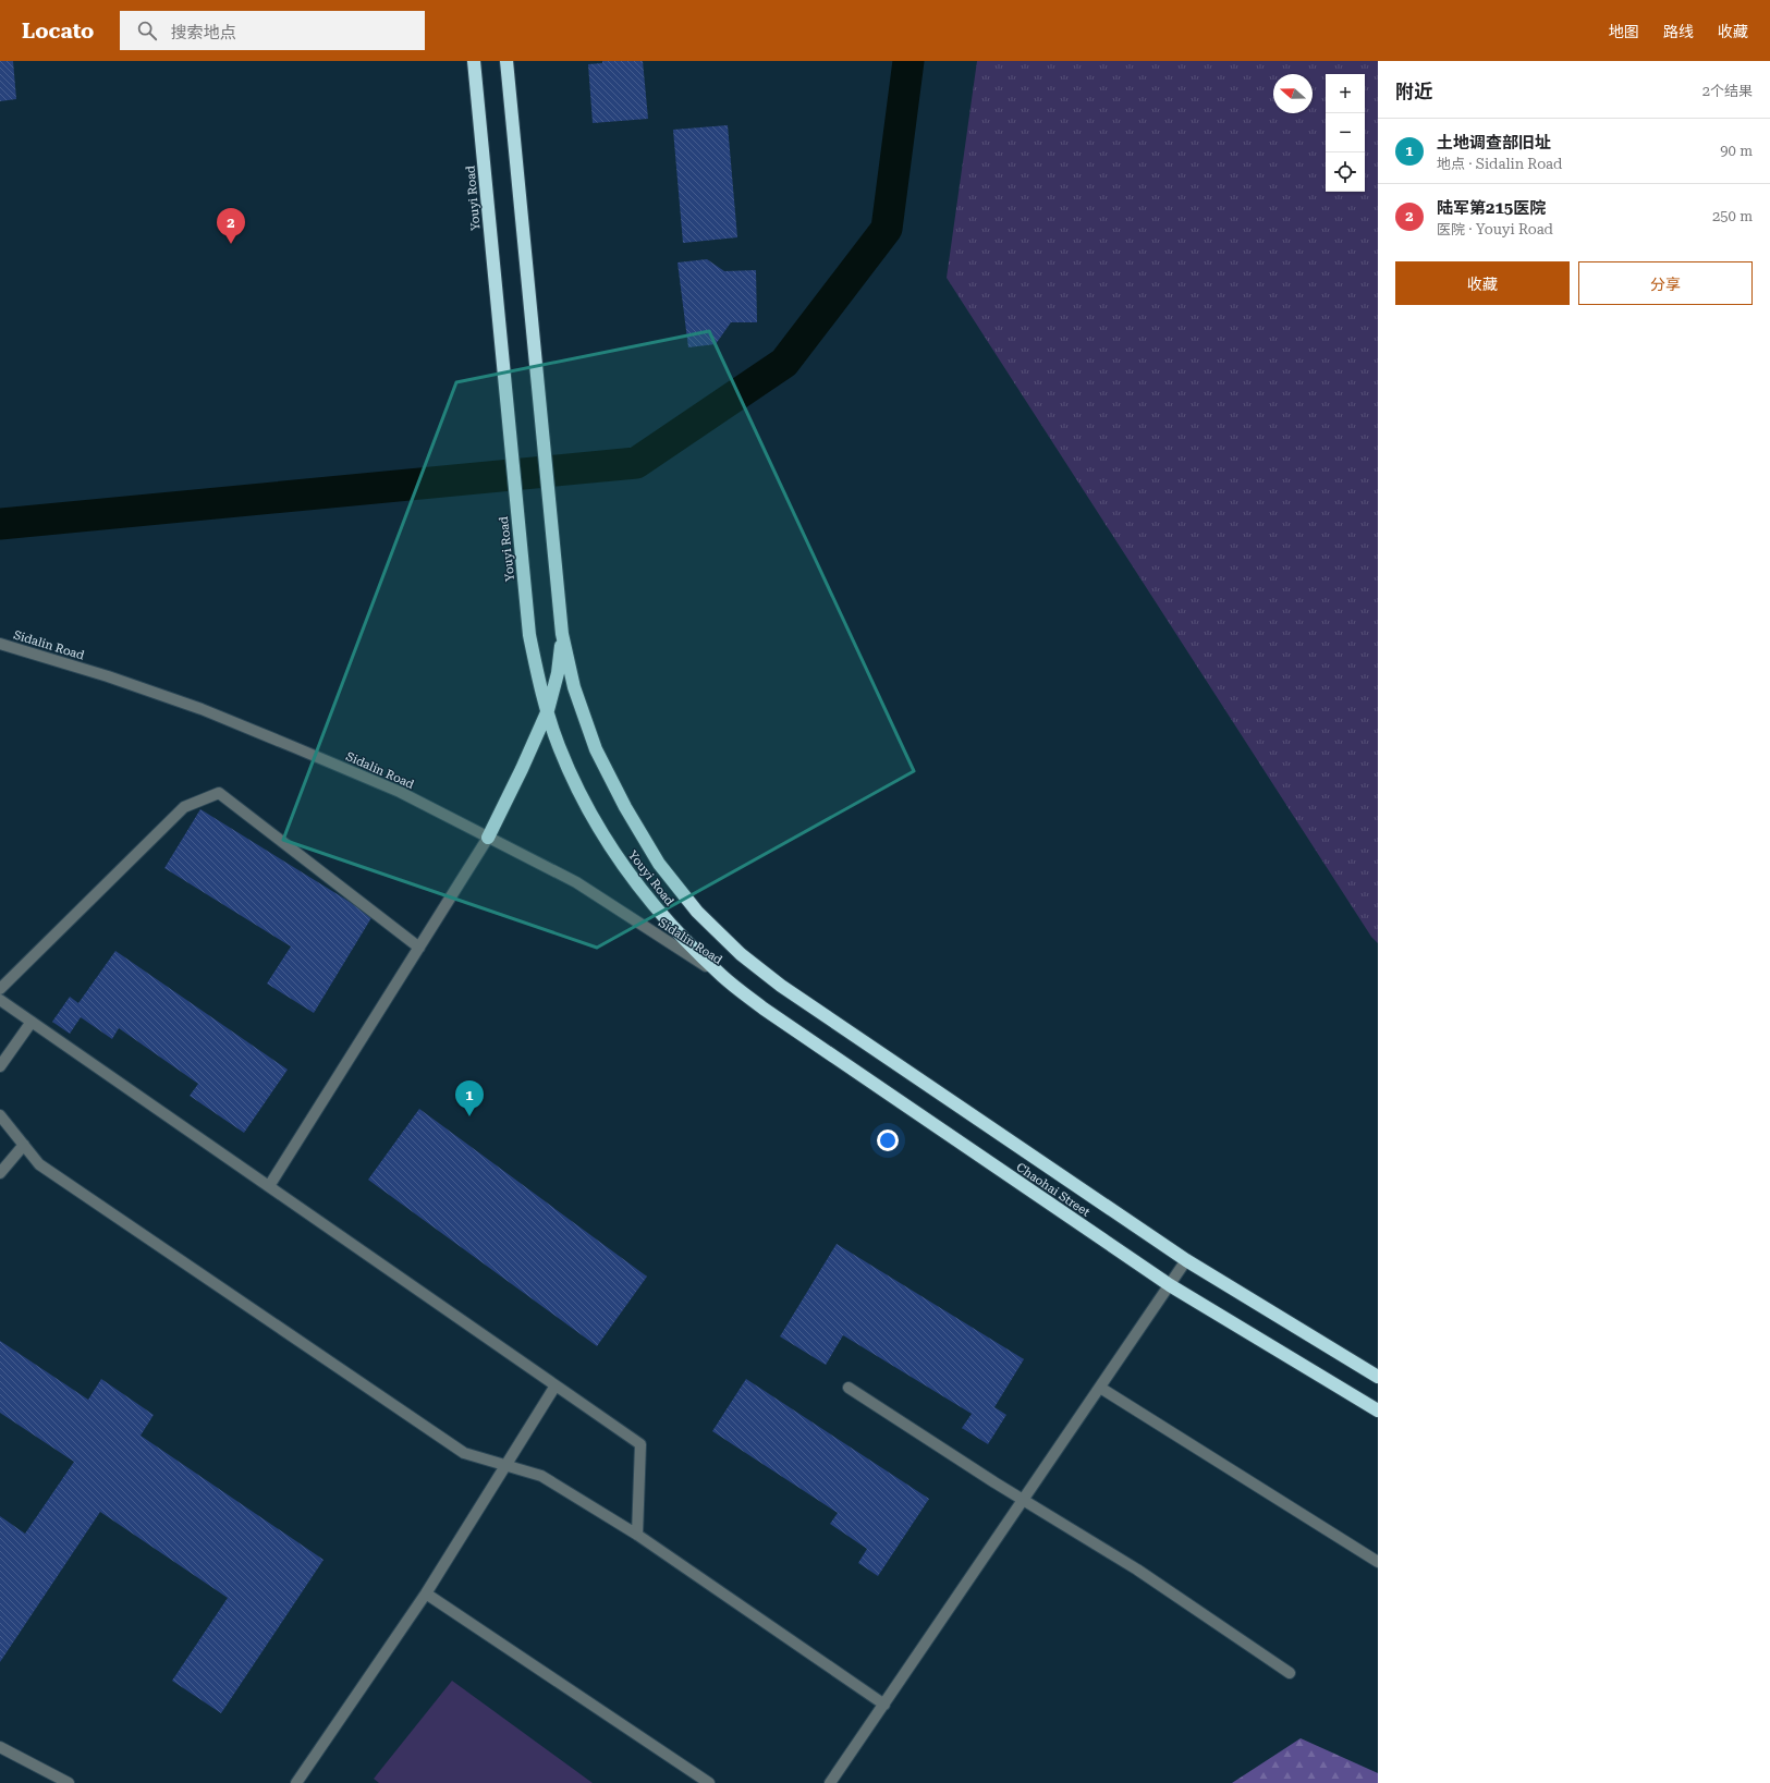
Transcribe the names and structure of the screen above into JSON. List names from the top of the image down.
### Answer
{
  "streets": {
    "highway": ["Youyi Road", "Chaohai Street"],
    "street": ["Sidalin Road"]
  },
  "crossings": [
    ["Youyi Road", "Sidalin Road"],
    ["Youyi Road", "Chaohai Street"],
    ["Sidalin Road", "Chaohai Street"]
  ],
  "north": "left",
  "page": {
    "header": "Locato",
    "search": "搜索地点",
    "nav": ["地图", "路线", "收藏"],
    "heading": ["附近", "2个结果"],
    "map_buttons": ["+", "−"],
    "list": [
      {
        "mark": "1",
        "name": "土地调查部旧址",
        "note": "地点 · Sidalin Road",
        "value": "90 m"
      },
      {
        "mark": "2",
        "name": "陆军第215医院",
        "note": "医院 · Youyi Road",
        "value": "250 m"
      }
    ],
    "pins": ["2", "1"],
    "buttons": ["收藏", "分享"]
  }
}
